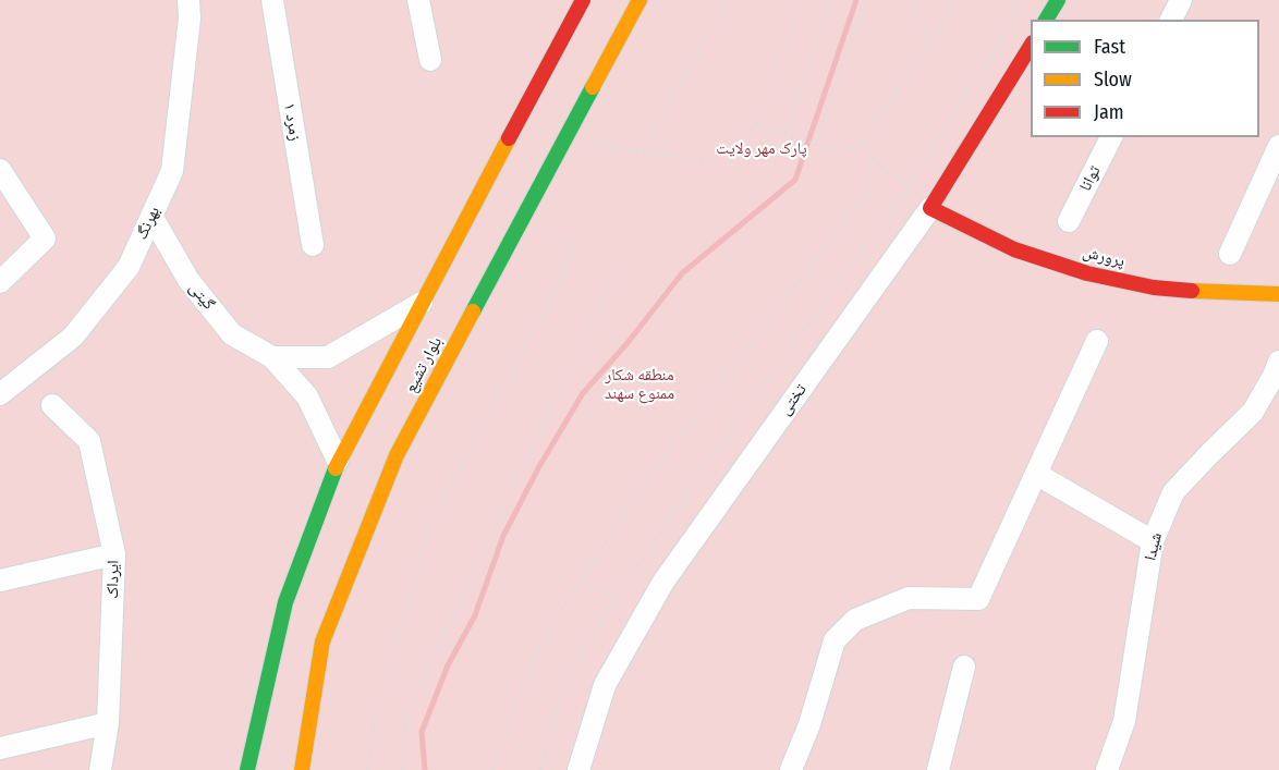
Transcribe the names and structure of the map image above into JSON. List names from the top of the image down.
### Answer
{
  "streets": {
    "main road": ["پرورش", "بلوار تشیع", "تختی"],
    "street": [
      "زمرد ۱",
      "توانا",
      "بهرنگ",
      "گیتی",
      "شیدا",
      "ایرداک"
    ]
  },
  "crossings": [
    ["بهرنگ", "گیتی"],
    ["پرورش", "تختی"],
    ["گیتی", "بلوار تشیع"]
  ],
  "parks": ["پارک مهر ولایت", "منطقه شکار ممنوع سهند"],
  "legend": ["Fast", "Slow", "Jam"]
}
